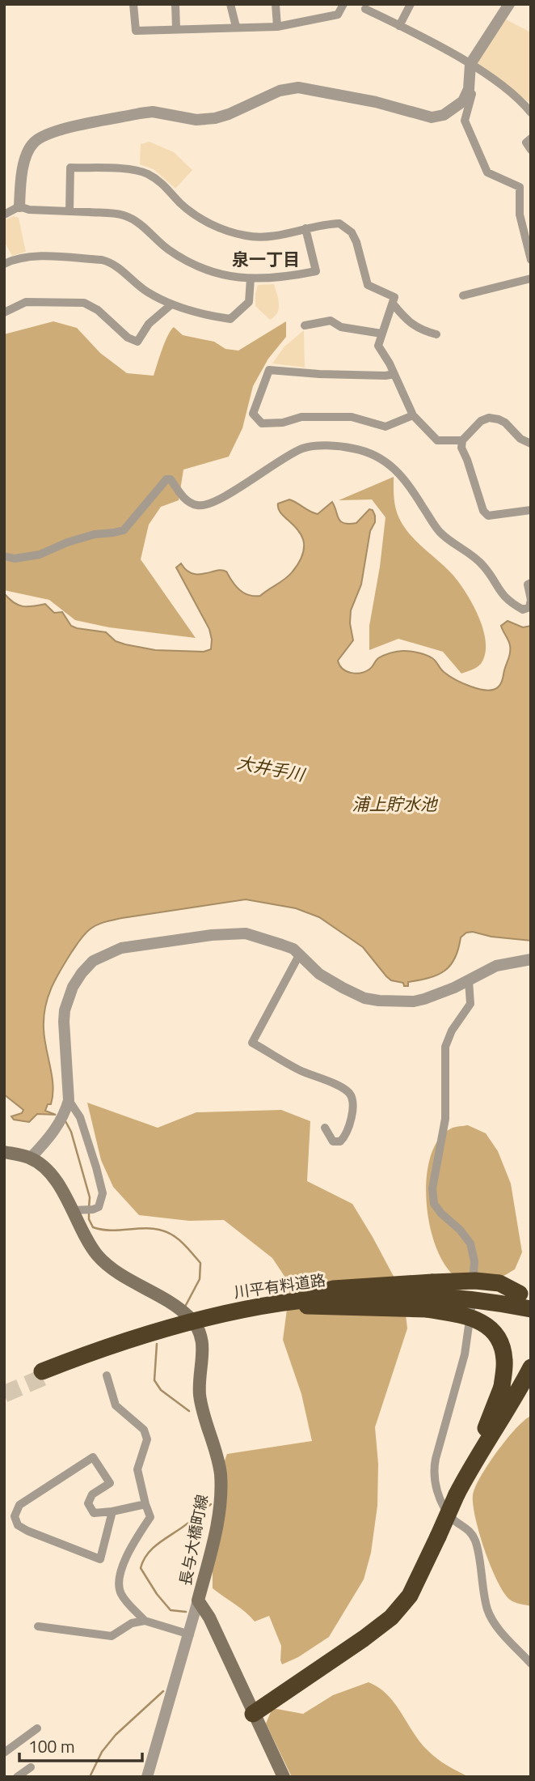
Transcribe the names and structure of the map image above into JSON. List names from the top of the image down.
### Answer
{
  "streets": {
    "highway": ["川平有料道路"],
    "main road": ["長与大橋町線"]
  },
  "districts": ["泉一丁目"],
  "water": ["大井手川", "浦上貯水池"],
  "scale_bar": "100 m"
}
